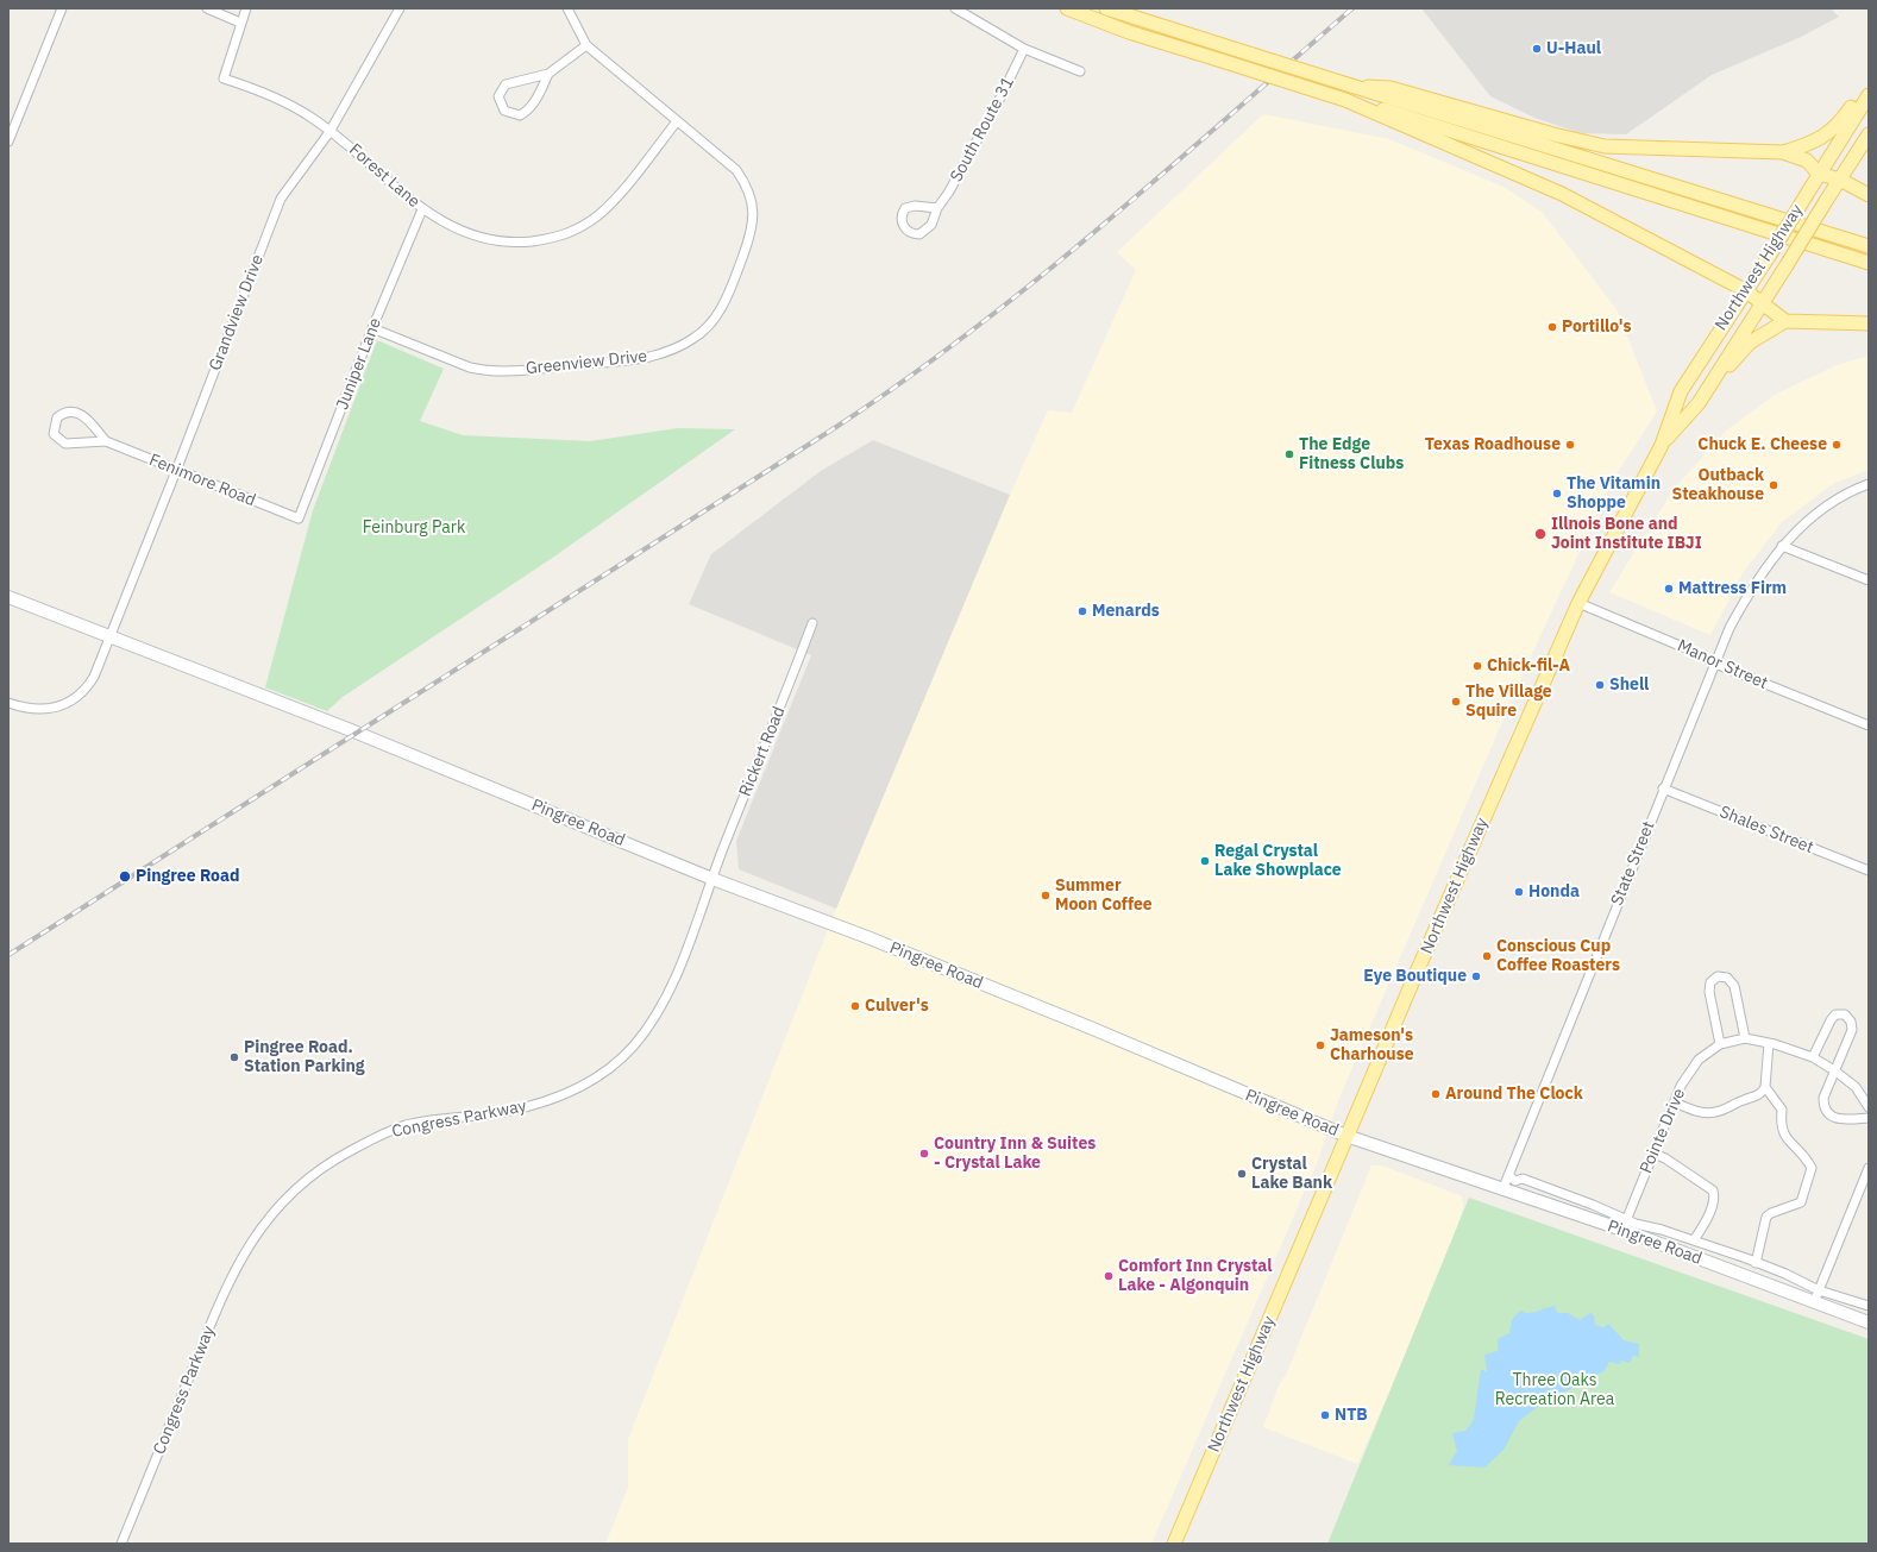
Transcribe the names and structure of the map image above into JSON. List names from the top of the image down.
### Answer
{
  "streets": {
    "main road": ["Northwest Highway"],
    "street": [
      "South Route 31",
      "Forest Lane",
      "Grandview Drive",
      "Greenview Drive",
      "Juniper Lane",
      "Fenimore Road",
      "Manor Street",
      "Rickert Road",
      "Pingree Road",
      "Shales Street",
      "State Street",
      "Congress Parkway",
      "Pointe Drive"
    ]
  },
  "crossings": [
    ["Forest Lane", "Grandview Drive"],
    ["Forest Lane", "Greenview Drive"],
    ["Forest Lane", "Juniper Lane"],
    ["Northwest Highway", "Manor Street"],
    ["Northwest Highway", "Pingree Road"],
    ["Grandview Drive", "Fenimore Road"],
    ["Grandview Drive", "Pingree Road"],
    ["Greenview Drive", "Juniper Lane"],
    ["Juniper Lane", "Fenimore Road"],
    ["Manor Street", "State Street"],
    ["Rickert Road", "Pingree Road"],
    ["Rickert Road", "Congress Parkway"],
    ["Pingree Road", "State Street"],
    ["Pingree Road", "Congress Parkway"],
    ["Pingree Road", "Pointe Drive"],
    ["Shales Street", "State Street"]
  ],
  "parks": ["Feinburg Park", "Three Oaks Recreation Area"],
  "places": [
    "U-Haul",
    "Portillo's",
    "Texas Roadhouse",
    "Chuck E. Cheese",
    "The Edge Fitness Clubs",
    "Outback Steakhouse",
    "The Vitamin Shoppe",
    "Illnois Bone and Joint Institute IBJI",
    "Mattress Firm",
    "Menards",
    "Chick-fil-A",
    "Shell",
    "The Village Squire",
    "Regal Crystal Lake Showplace",
    "Pingree Road",
    "Honda",
    "Summer Moon Coffee",
    "Conscious Cup Coffee Roasters",
    "Eye Boutique",
    "Culver's",
    "Jameson's Charhouse",
    "Pingree Road. Station Parking",
    "Around The Clock",
    "Country Inn & Suites - Crystal Lake",
    "Crystal Lake Bank",
    "Comfort Inn Crystal Lake - Algonquin",
    "NTB"
  ]
}
